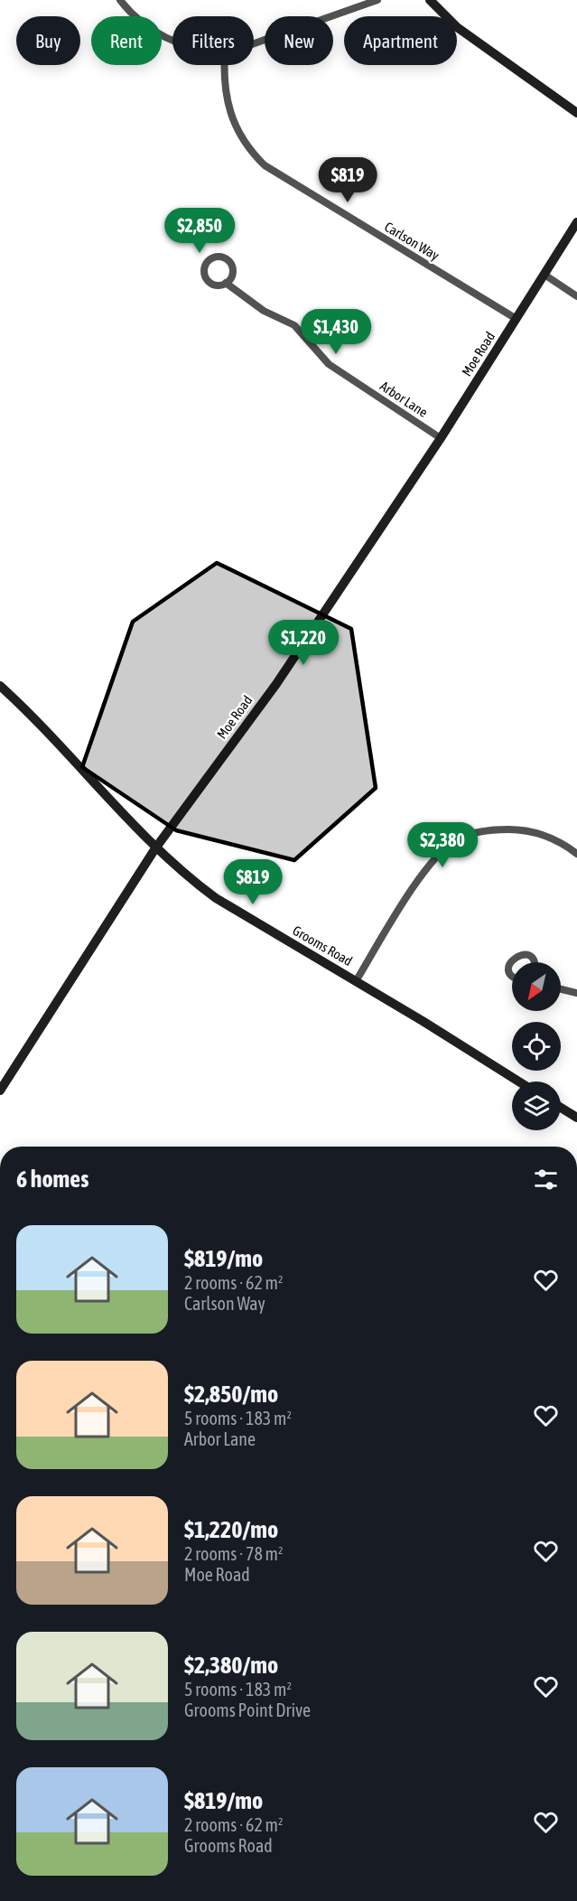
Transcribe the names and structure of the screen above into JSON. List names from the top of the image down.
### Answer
{
  "streets": {
    "street": [
      "Carlson Way",
      "Moe Road",
      "Arbor Lane",
      "Grooms Road"
    ]
  },
  "crossings": [
    ["Carlson Way", "Moe Road"],
    ["Moe Road", "Arbor Lane"],
    ["Moe Road", "Grooms Road"]
  ],
  "north": "bottom left",
  "page": {
    "chip": [
      "Buy",
      "Rent",
      "Filters",
      "New",
      "Apartment"
    ],
    "price": [
      "$819",
      "$2,850",
      "$1,430",
      "$1,220",
      "$2,380",
      "$819"
    ],
    "heading": "6 homes",
    "list": [
      {
        "name": "$819/mo",
        "note": "2 rooms · 62 m² · Carlson Way"
      },
      {
        "name": "$2,850/mo",
        "note": "5 rooms · 183 m² · Arbor Lane"
      },
      {
        "name": "$1,220/mo",
        "note": "2 rooms · 78 m² · Moe Road"
      },
      {
        "name": "$2,380/mo",
        "note": "5 rooms · 183 m² · Grooms Point Drive"
      },
      {
        "name": "$819/mo",
        "note": "2 rooms · 62 m² · Grooms Road"
      }
    ]
  }
}
